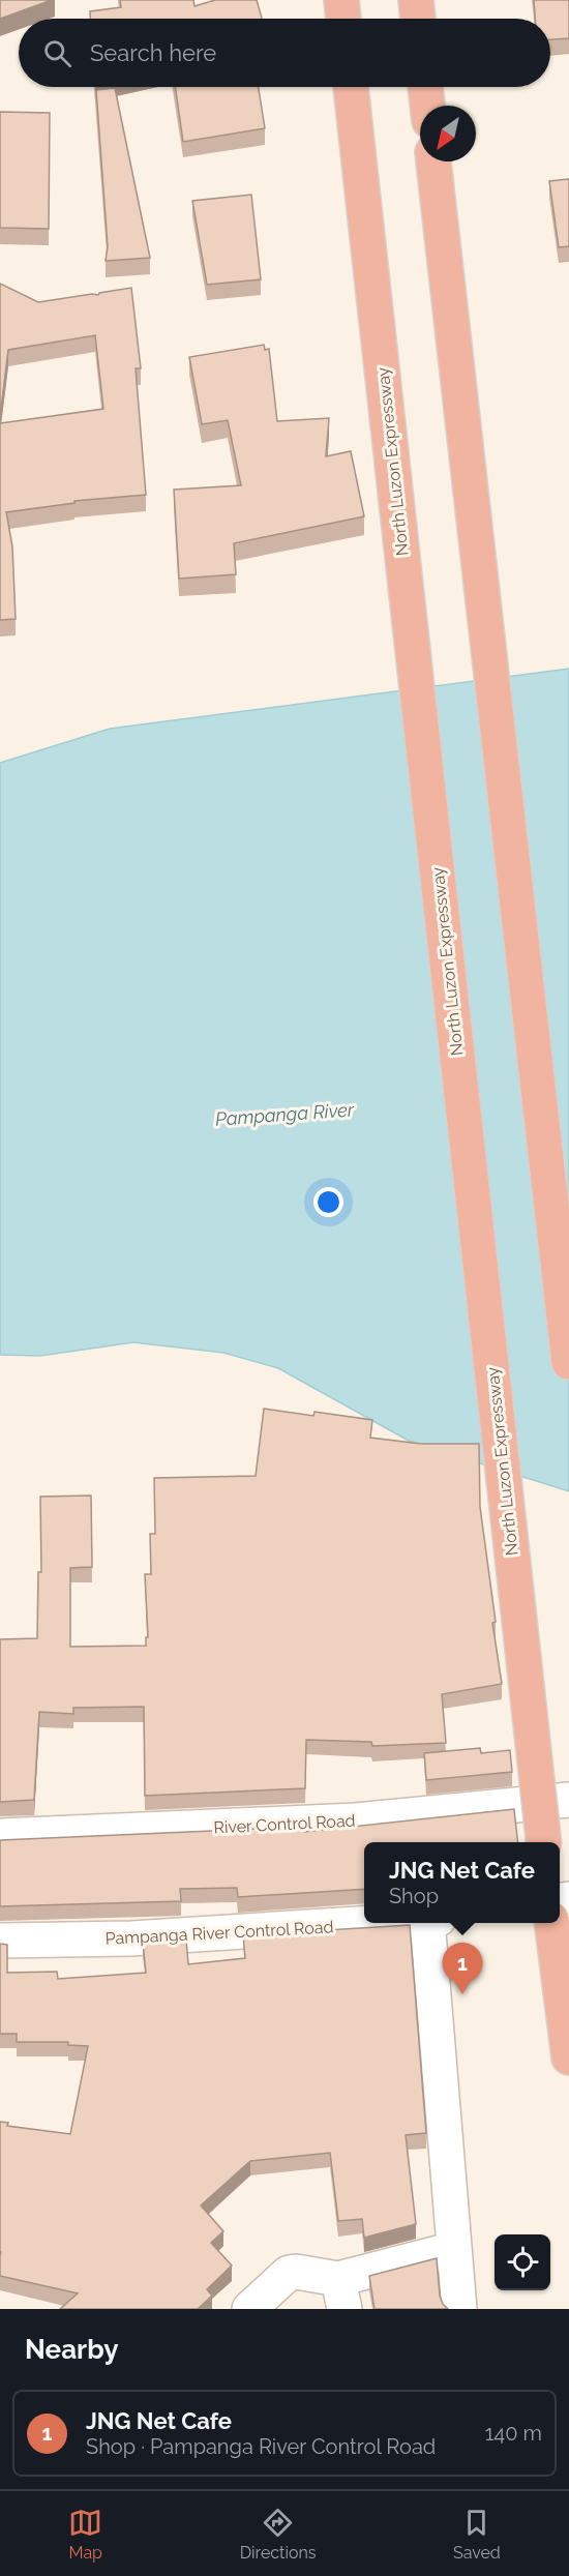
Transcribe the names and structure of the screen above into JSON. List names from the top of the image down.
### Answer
{
  "streets": {
    "highway": ["North Luzon Expressway"],
    "street": ["River Control Road", "Pampanga River Control Road"]
  },
  "water": ["Pampanga River"],
  "north": "bottom left",
  "page": {
    "search": "Search here",
    "popup": ["JNG Net Cafe", "Shop"],
    "pins": "1",
    "heading": "Nearby",
    "list": [
      {
        "mark": "1",
        "name": "JNG Net Cafe",
        "note": "Shop · Pampanga River Control Road",
        "value": "140 m"
      }
    ],
    "nav": ["Map", "Directions", "Saved"]
  }
}
